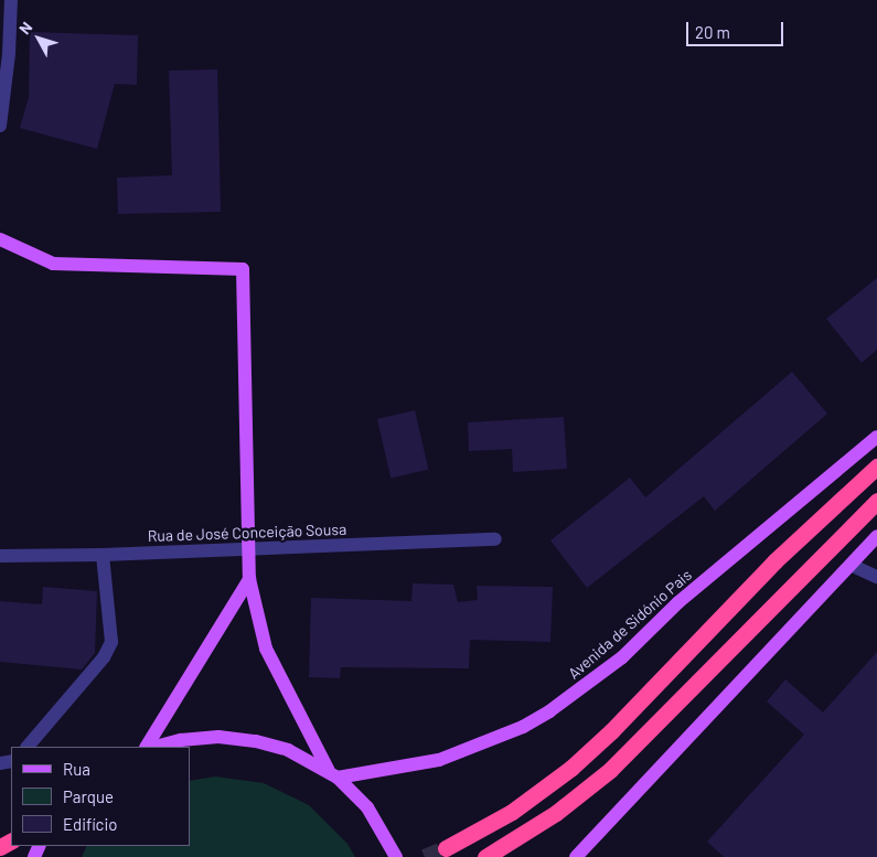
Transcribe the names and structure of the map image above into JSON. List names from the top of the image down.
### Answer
{
  "streets": {
    "main road": ["Avenida de Sidónio Pais"],
    "street": ["Rua de José Conceição Sousa"]
  },
  "legend": ["Rua", "Parque", "Edifício"],
  "scale_bar": "20 m",
  "north": "top left"
}
